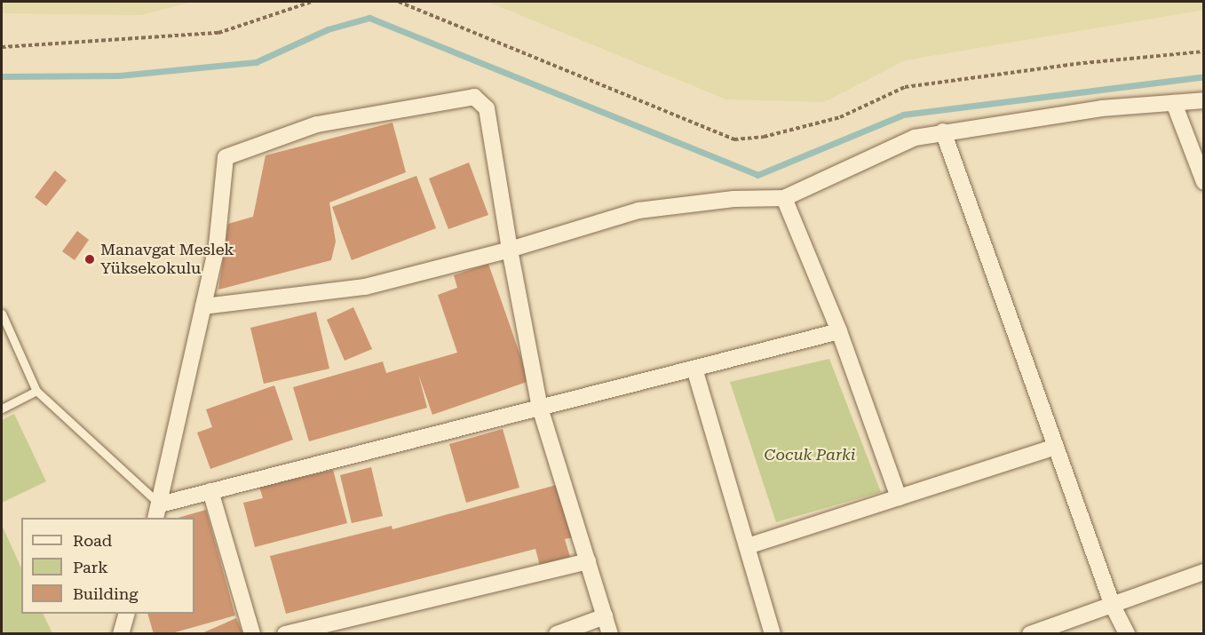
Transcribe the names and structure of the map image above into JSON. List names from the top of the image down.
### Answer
{
  "parks": ["Cocuk Parki"],
  "places": ["Manavgat Meslek Yüksekokulu"],
  "legend": ["Road", "Park", "Building"]
}
